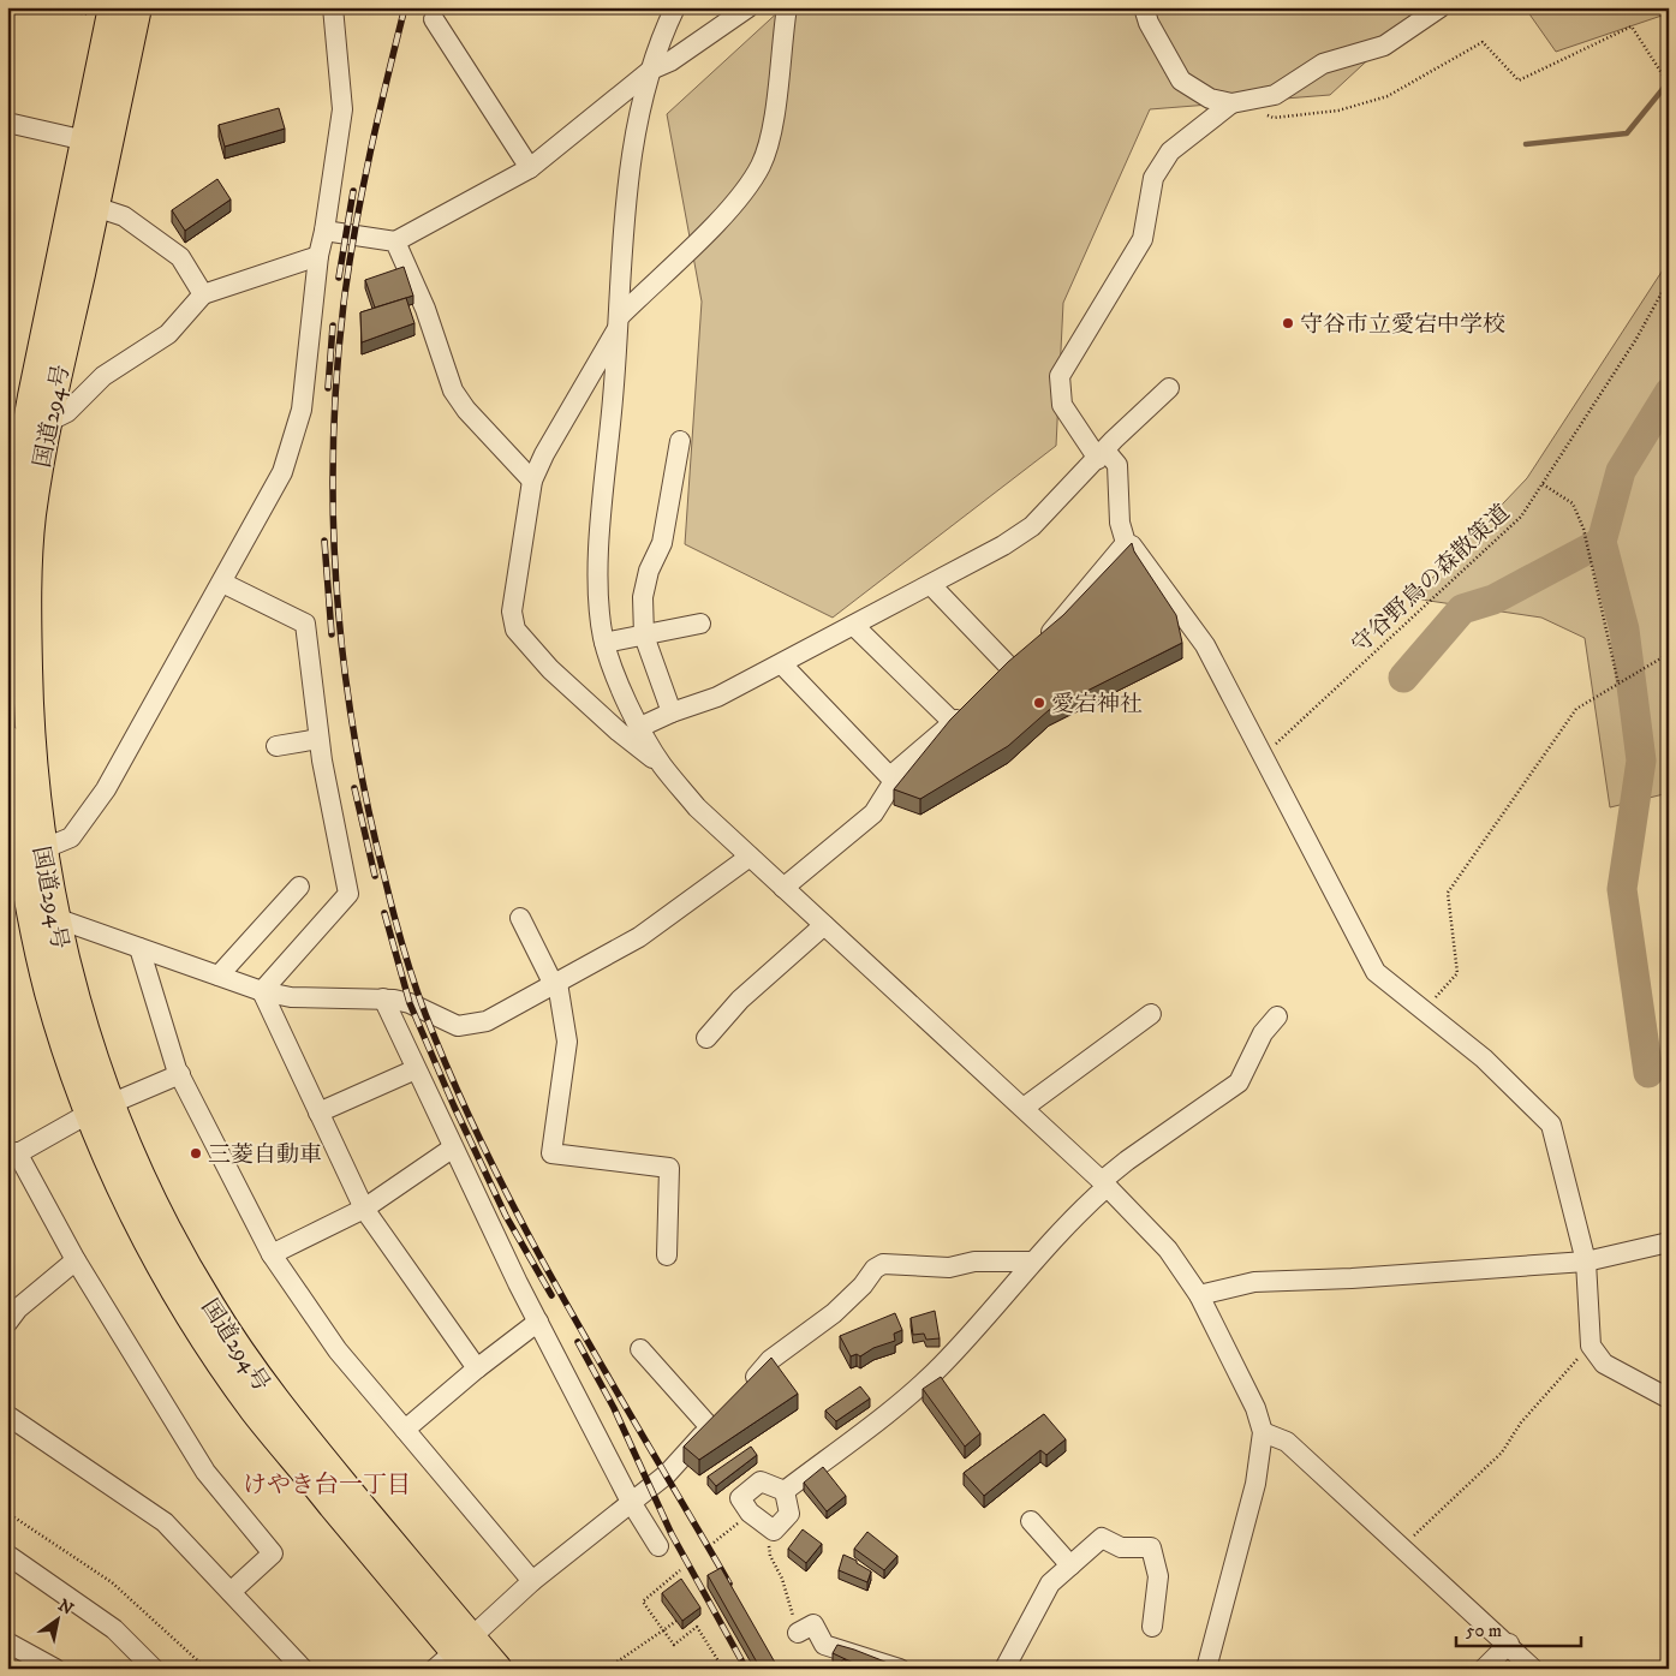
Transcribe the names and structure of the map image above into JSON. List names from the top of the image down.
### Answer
{
  "streets": {
    "highway": ["国道294号"],
    "path": ["守谷野鳥の森散策道"]
  },
  "districts": ["けやき台一丁目"],
  "places": ["守谷市立愛宕中学校", "愛宕神社", "三菱自動車"],
  "scale_bar": "50 m",
  "north": "top right"
}
